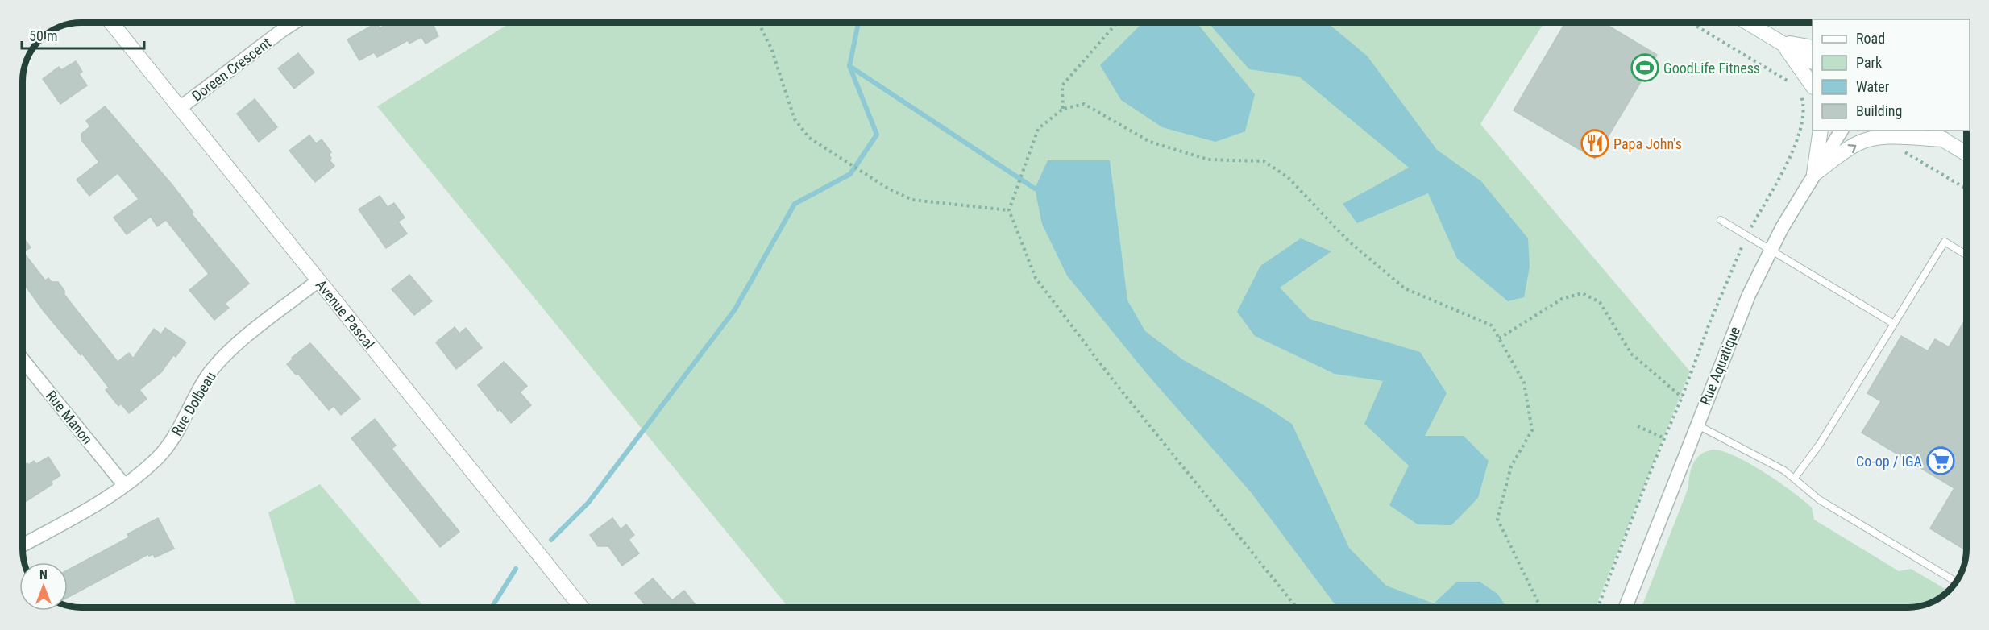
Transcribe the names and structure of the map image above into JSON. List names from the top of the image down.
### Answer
{
  "streets": {
    "street": [
      "Doreen Crescent",
      "Avenue Pascal",
      "Rue Aquatique",
      "Rue Dolbeau",
      "Rue Manon"
    ]
  },
  "crossings": [
    ["Doreen Crescent", "Avenue Pascal"],
    ["Avenue Pascal", "Rue Dolbeau"],
    ["Rue Dolbeau", "Rue Manon"]
  ],
  "places": {
    "sports": ["GoodLife Fitness"],
    "restaurant": ["Papa John's"],
    "supermarket": ["Co-op / IGA"]
  },
  "legend": [
    "Road",
    "Park",
    "Water",
    "Building"
  ],
  "scale_bar": "50 m",
  "north": "top"
}
